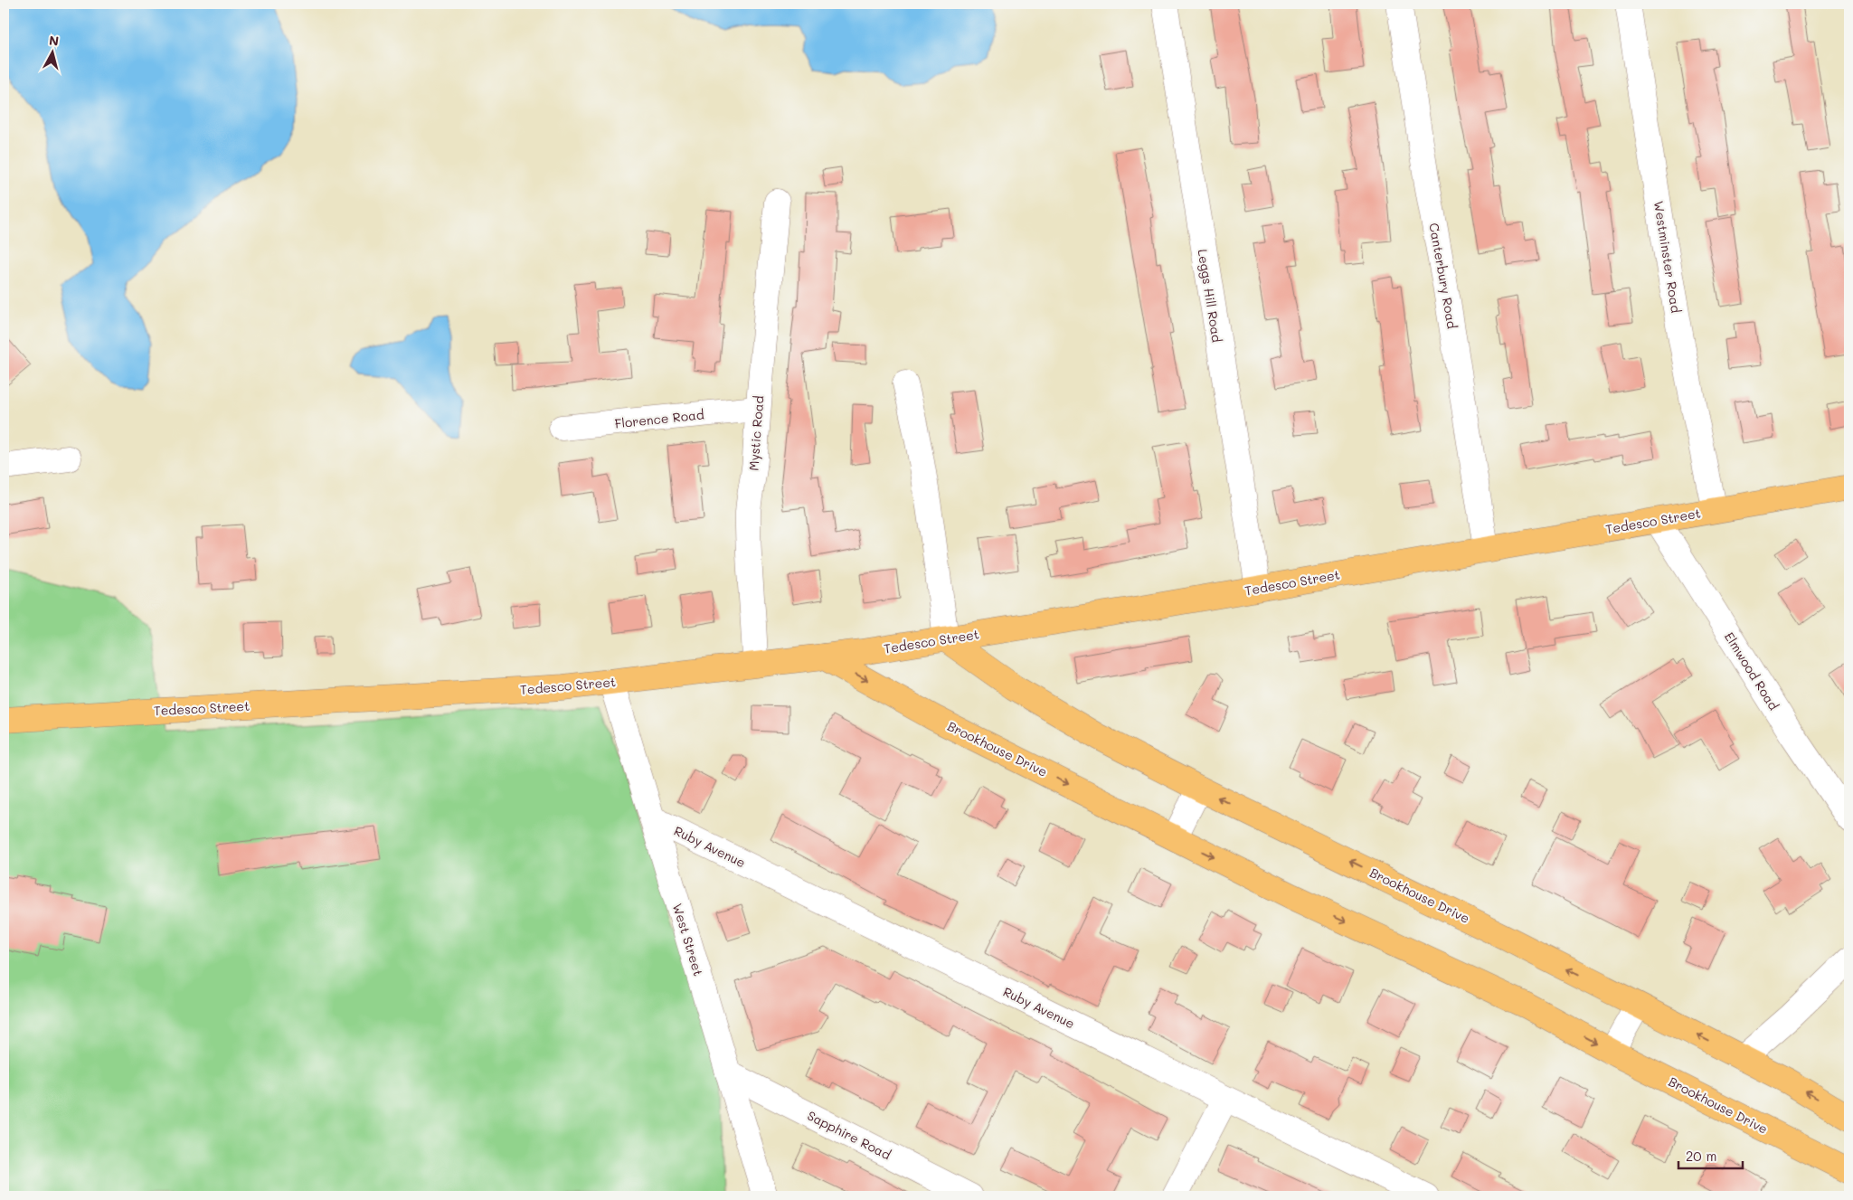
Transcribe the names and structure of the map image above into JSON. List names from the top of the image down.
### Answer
{
  "streets": {
    "main road": ["Tedesco Street", "Brookhouse Drive"],
    "street": [
      "Westminster Road",
      "Canterbury Road",
      "Leggs Hill Road",
      "Florence Road",
      "Mystic Road",
      "Elmwood Road",
      "Ruby Avenue",
      "West Street",
      "Sapphire Road"
    ]
  },
  "crossings": [
    ["Westminster Road", "Tedesco Street"],
    ["Canterbury Road", "Tedesco Street"],
    ["Leggs Hill Road", "Tedesco Street"],
    ["Florence Road", "Mystic Road"],
    ["Mystic Road", "Tedesco Street"],
    ["Tedesco Street", "Elmwood Road"],
    ["Tedesco Street", "Brookhouse Drive"],
    ["Tedesco Street", "West Street"],
    ["Ruby Avenue", "West Street"],
    ["West Street", "Sapphire Road"]
  ],
  "scale_bar": "20 m",
  "north": "top"
}
